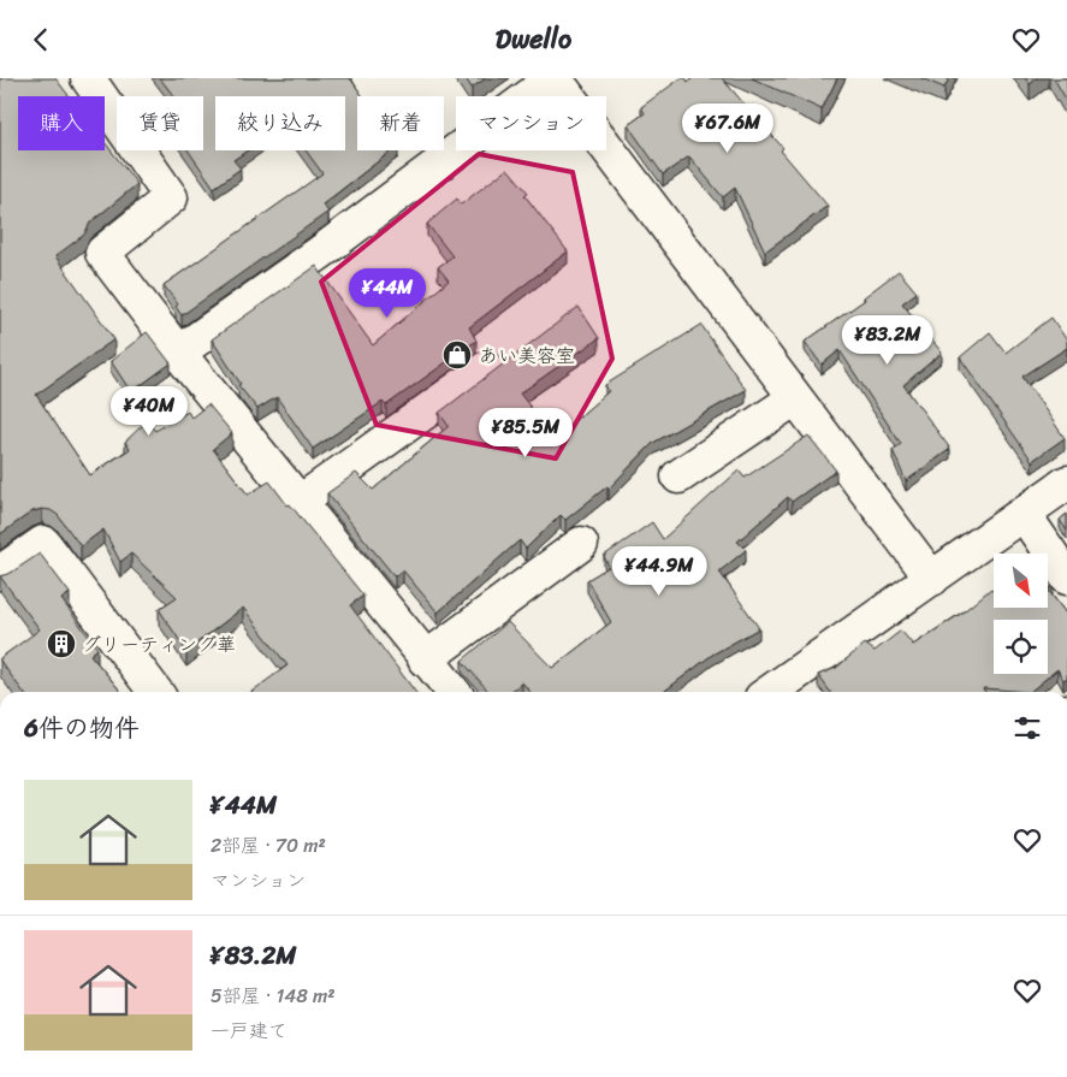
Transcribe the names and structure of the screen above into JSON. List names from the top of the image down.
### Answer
{
  "places": {
    "shop": ["あい美容室"],
    "building": ["グリーティング華"]
  },
  "north": "bottom right",
  "page": {
    "header": "Dwello",
    "chip": [
      "購入",
      "賃貸",
      "絞り込み",
      "新着",
      "マンション"
    ],
    "price": [
      "¥67.6M",
      "¥44M",
      "¥83.2M",
      "¥40M",
      "¥85.5M",
      "¥44.9M"
    ],
    "heading": "6件の物件",
    "list": [
      {
        "name": "¥44M",
        "note": "2部屋 · 70 m² · マンション"
      },
      {
        "name": "¥83.2M",
        "note": "5部屋 · 148 m² · 一戸建て"
      }
    ]
  }
}
